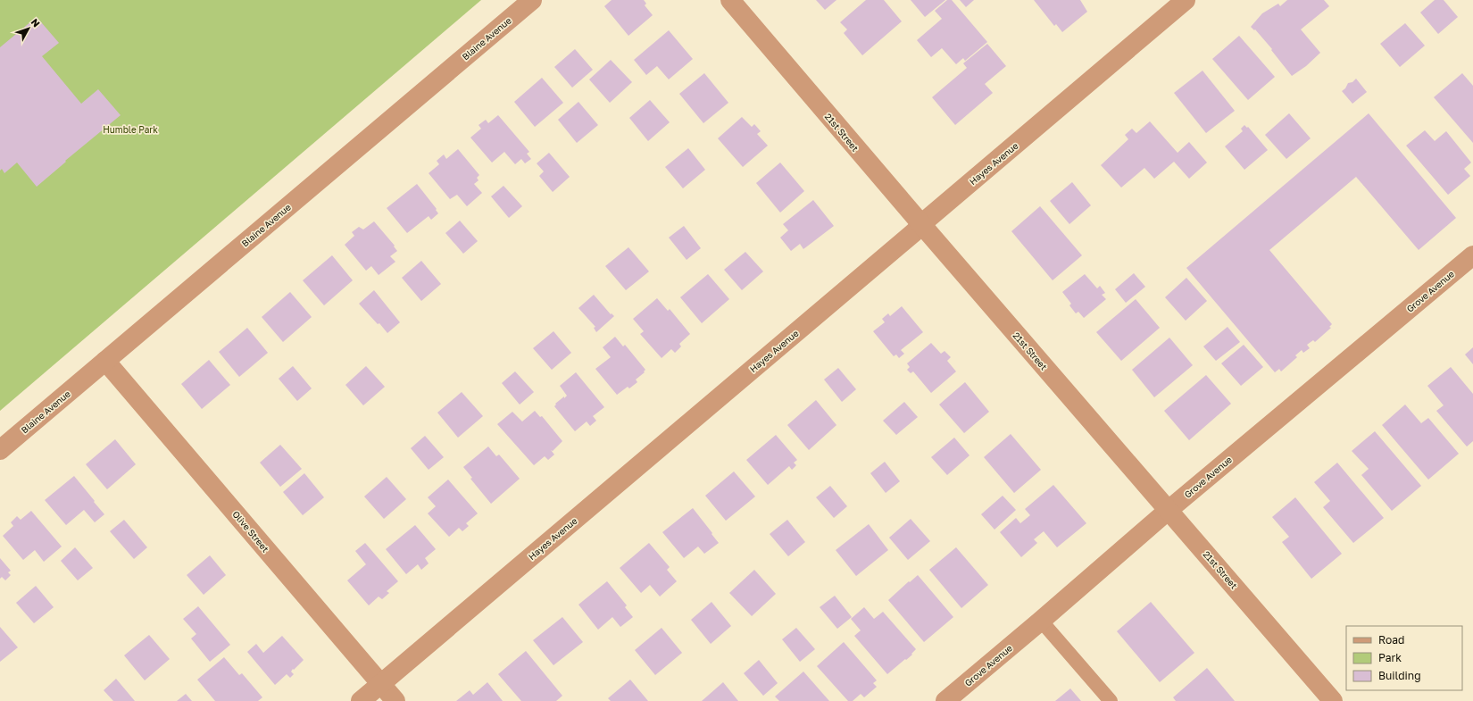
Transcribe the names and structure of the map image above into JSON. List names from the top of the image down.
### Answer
{
  "streets": {
    "street": [
      "Blaine Avenue",
      "21st Street",
      "Hayes Avenue",
      "Grove Avenue",
      "Olive Street"
    ]
  },
  "crossings": [
    ["Blaine Avenue", "Olive Street"],
    ["21st Street", "Hayes Avenue"],
    ["21st Street", "Grove Avenue"],
    ["Hayes Avenue", "Olive Street"]
  ],
  "parks": ["Humble Park"],
  "legend": ["Road", "Park", "Building"],
  "north": "top right"
}
